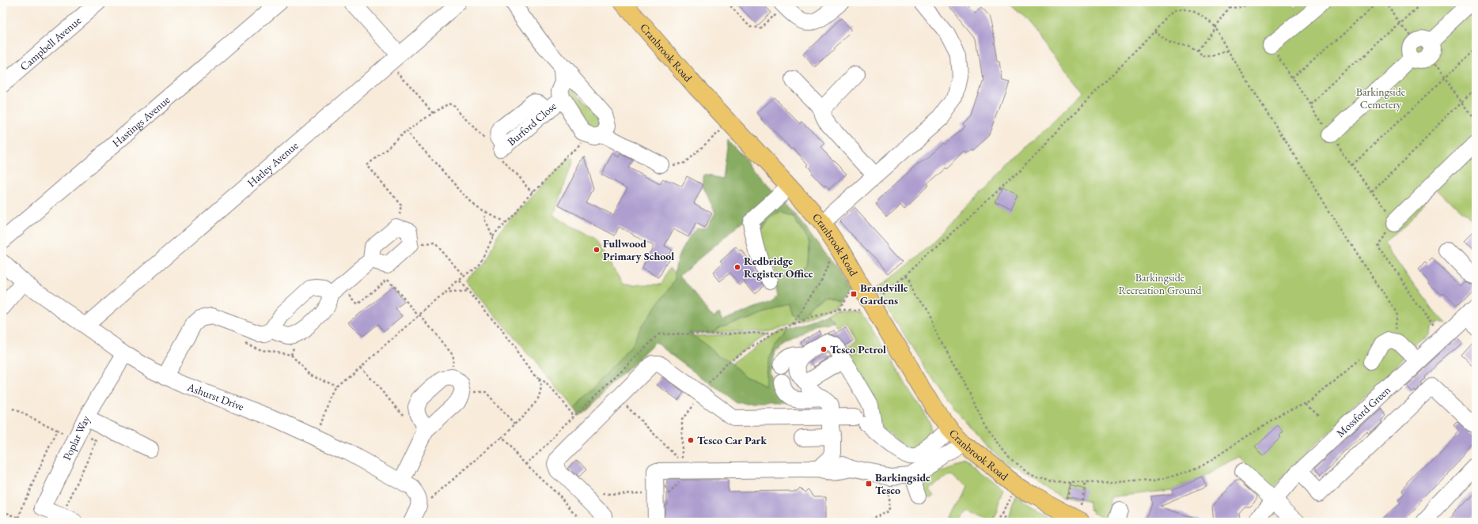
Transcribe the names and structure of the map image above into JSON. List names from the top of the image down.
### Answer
{
  "streets": {
    "main road": ["Cranbrook Road"],
    "street": [
      "Campbell Avenue",
      "Hastings Avenue",
      "Burford Close",
      "Hatley Avenue",
      "Ashurst Drive",
      "Mossford Green",
      "Poplar Way"
    ]
  },
  "crossings": [
    ["Hatley Avenue", "Ashurst Drive"],
    ["Ashurst Drive", "Poplar Way"]
  ],
  "parks": ["Barkingside Cemetery", "Barkingside Recreation Ground"],
  "places": {
    "other": [
      "Fullwood Primary School",
      "Redbridge Register Office",
      "Tesco Petrol",
      "Tesco Car Park"
    ],
    "transit": ["Brandville Gardens", "Barkingside Tesco"]
  }
}
